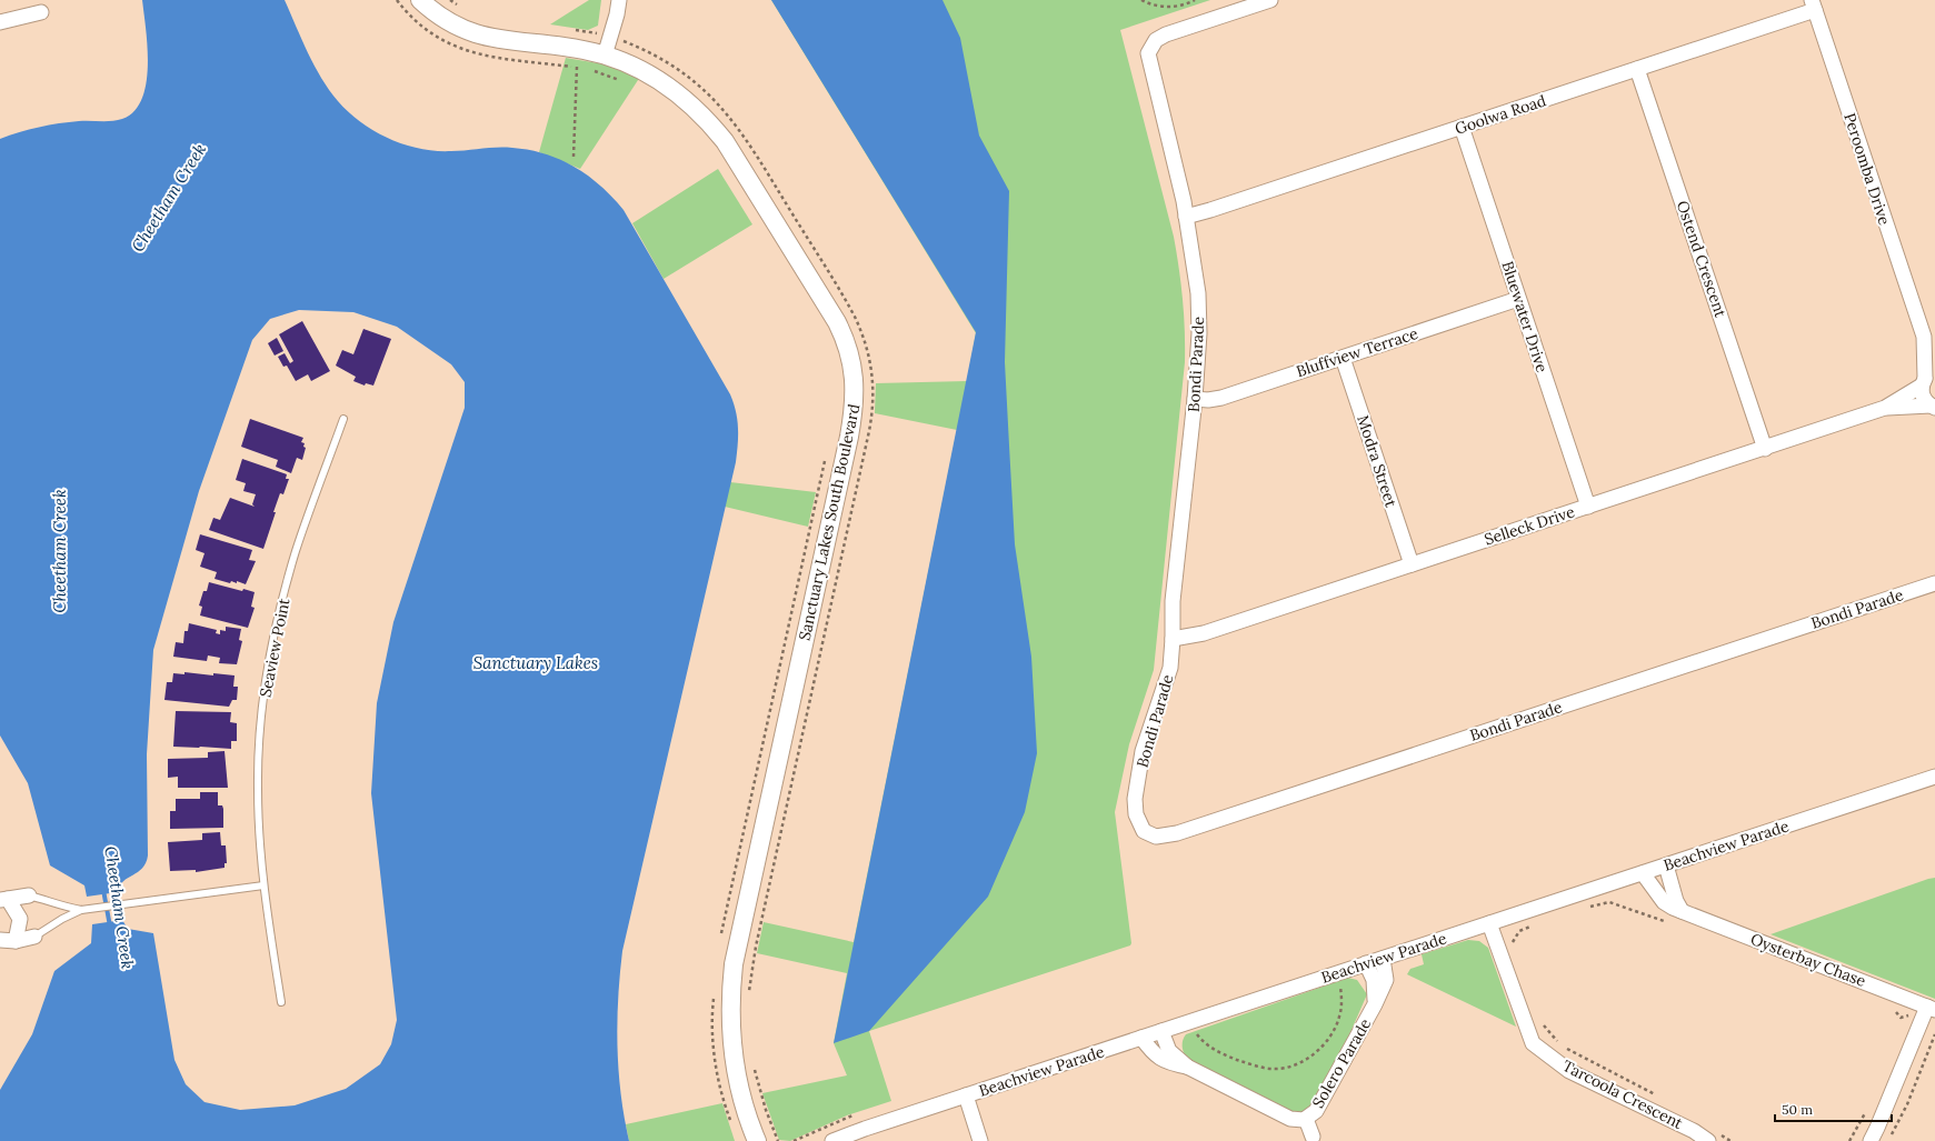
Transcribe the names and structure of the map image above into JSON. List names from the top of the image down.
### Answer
{
  "streets": {
    "street": [
      "Goolwa Road",
      "Peroomba Drive",
      "Ostend Crescent",
      "Bluewater Drive",
      "Bluffview Terrace",
      "Bondi Parade",
      "Modra Street",
      "Sanctuary Lakes South Boulevard",
      "Selleck Drive",
      "Beachview Parade",
      "Oysterbay Chase",
      "Solero Parade",
      "Tarcoola Crescent"
    ],
    "lane": ["Seaview Point"]
  },
  "crossings": [
    ["Goolwa Road", "Peroomba Drive"],
    ["Goolwa Road", "Ostend Crescent"],
    ["Goolwa Road", "Bluewater Drive"],
    ["Goolwa Road", "Bondi Parade"],
    ["Peroomba Drive", "Selleck Drive"],
    ["Ostend Crescent", "Selleck Drive"],
    ["Bluewater Drive", "Bluffview Terrace"],
    ["Bluewater Drive", "Selleck Drive"],
    ["Bluffview Terrace", "Bondi Parade"],
    ["Bluffview Terrace", "Modra Street"],
    ["Bondi Parade", "Selleck Drive"],
    ["Modra Street", "Selleck Drive"],
    ["Beachview Parade", "Oysterbay Chase"],
    ["Beachview Parade", "Solero Parade"],
    ["Beachview Parade", "Tarcoola Crescent"]
  ],
  "water": ["Cheetham Creek", "Sanctuary Lakes"],
  "scale_bar": "50 m"
}
